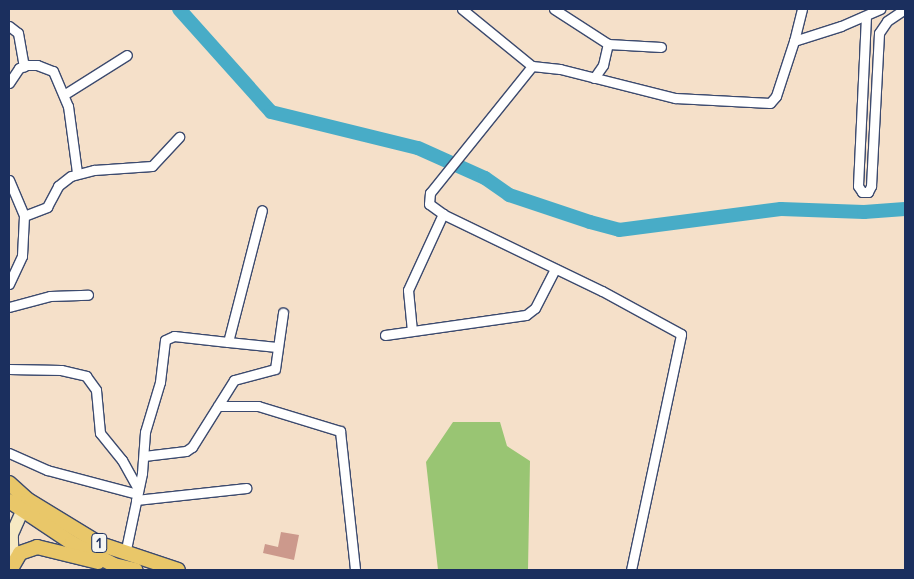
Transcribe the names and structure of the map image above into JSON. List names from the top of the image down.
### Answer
{
  "streets": {
    "main road": ["1"]
  }
}
